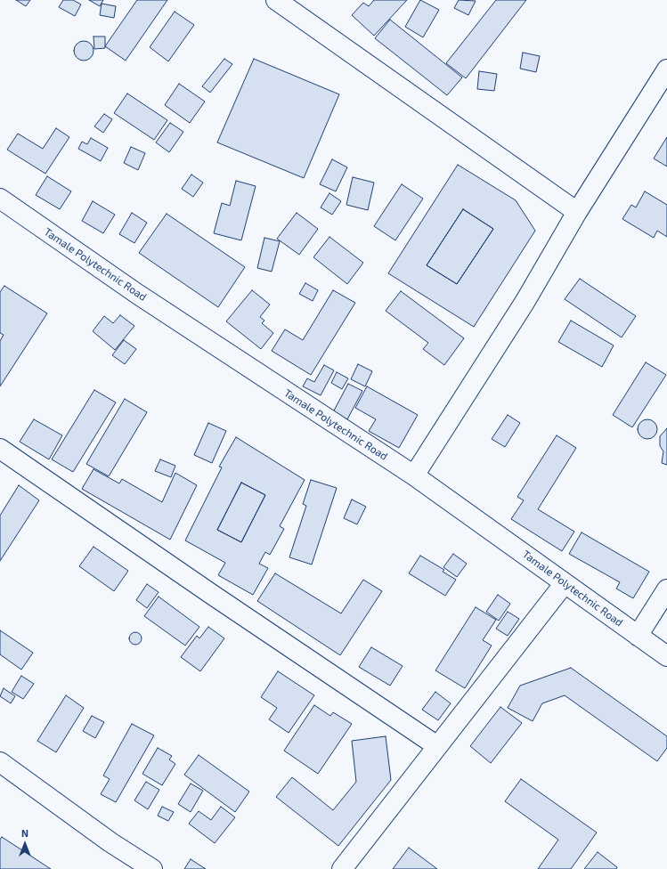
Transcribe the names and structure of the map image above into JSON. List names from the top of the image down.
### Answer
{
  "streets": {
    "street": ["Tamale Polytechnic Road"]
  },
  "north": "top"
}
